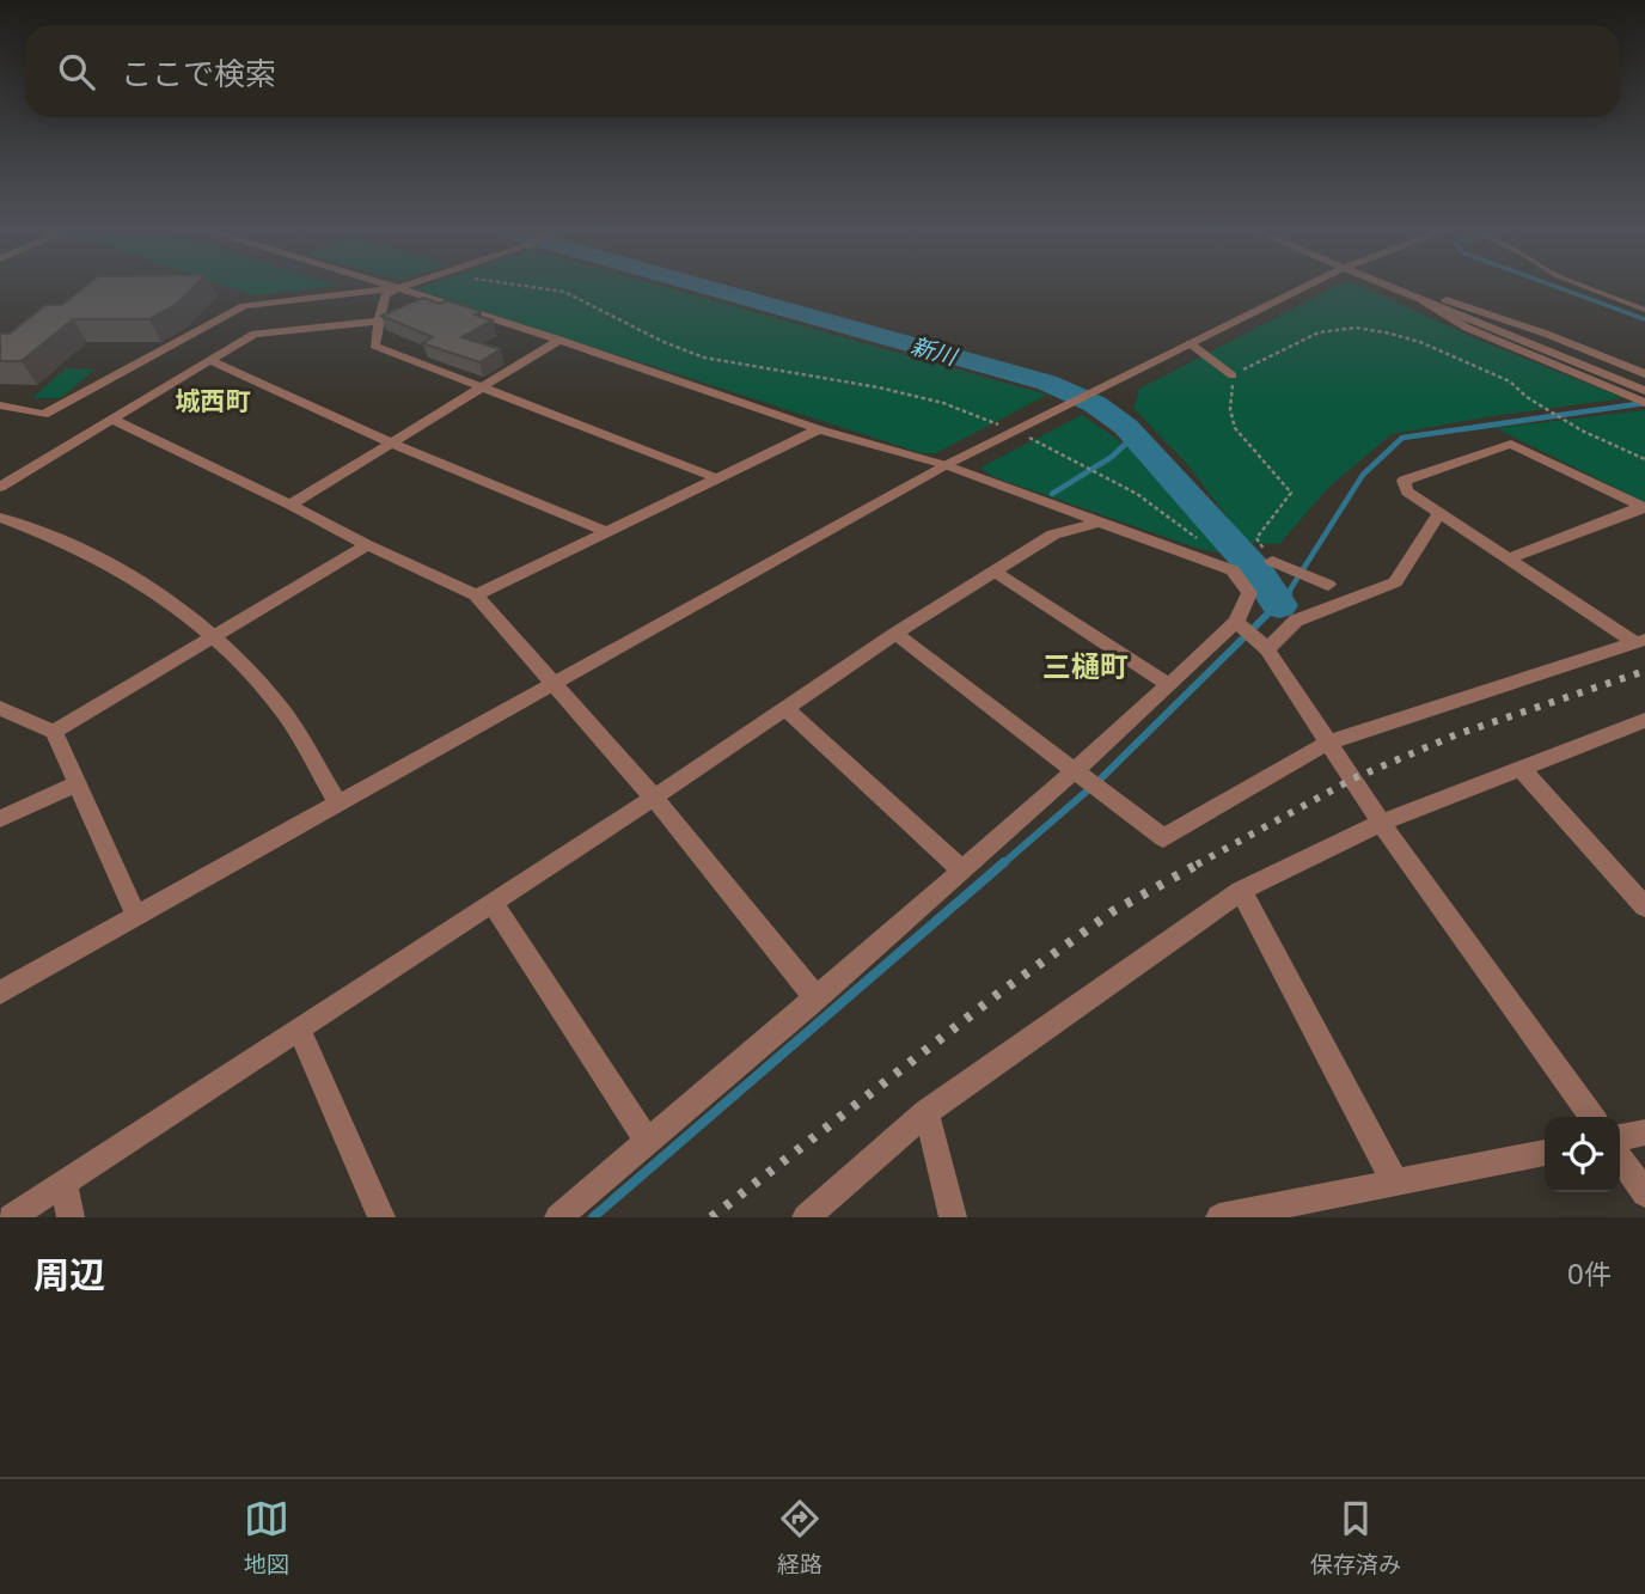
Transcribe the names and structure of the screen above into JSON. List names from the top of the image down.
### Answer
{
  "districts": ["城西町", "三樋町"],
  "water": ["新川"],
  "page": {
    "search": "ここで検索",
    "heading": ["周辺", "0件"],
    "nav": ["地図", "経路", "保存済み"]
  }
}
